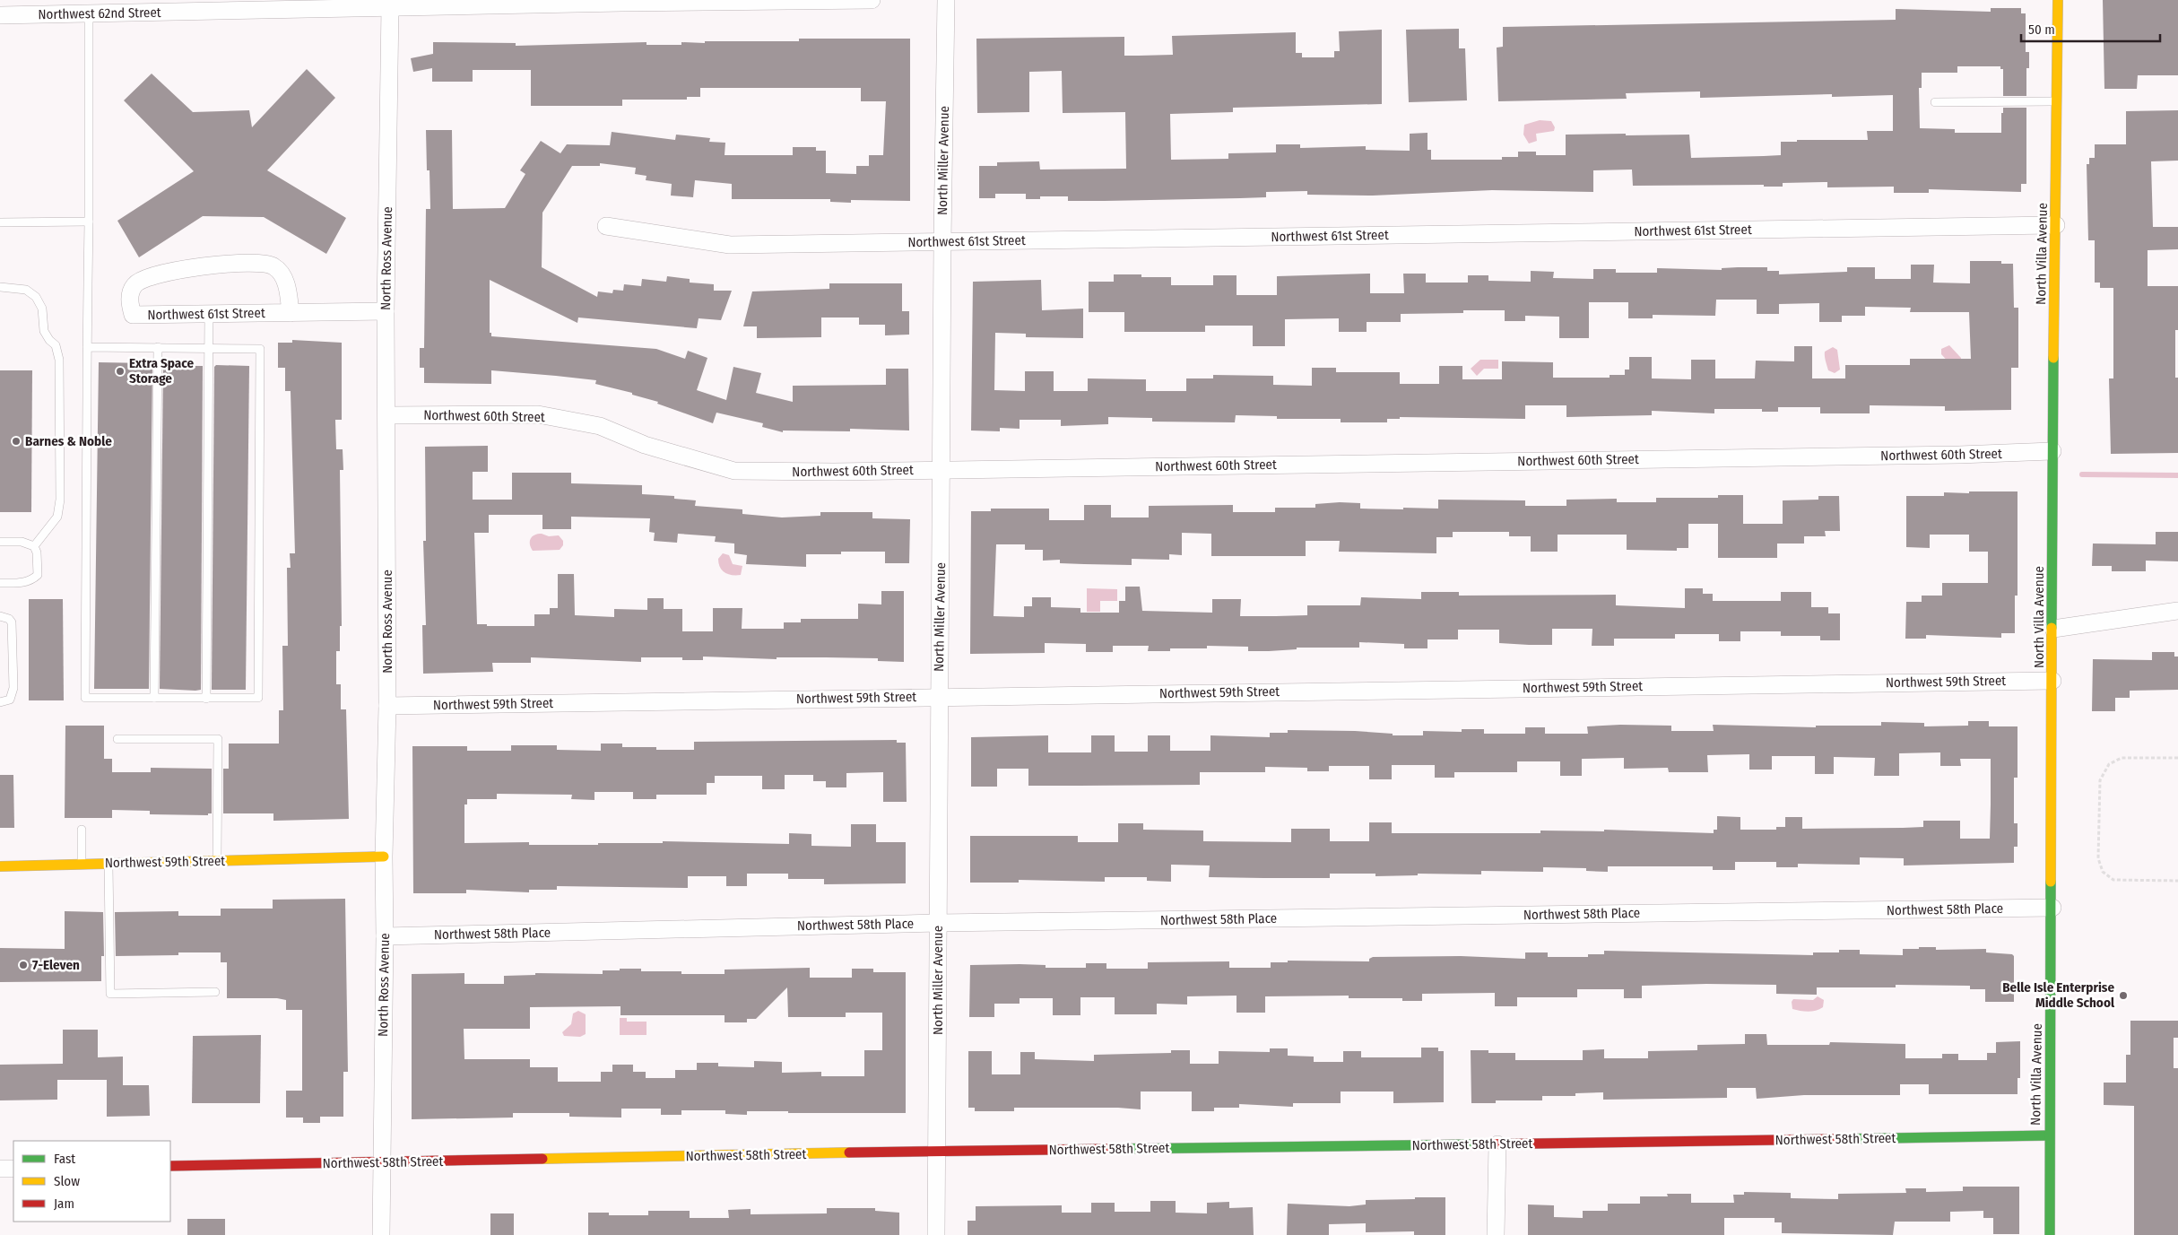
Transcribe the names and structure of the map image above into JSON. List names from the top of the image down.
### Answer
{
  "streets": {
    "street": [
      "Northwest 62nd Street",
      "North Miller Avenue",
      "Northwest 61st Street",
      "North Villa Avenue",
      "North Ross Avenue",
      "Northwest 60th Street",
      "Northwest 59th Street",
      "Northwest 58th Place",
      "Northwest 58th Street"
    ]
  },
  "crossings": [
    ["Northwest 62nd Street", "North Ross Avenue"],
    ["North Miller Avenue", "Northwest 61st Street"],
    ["North Miller Avenue", "Northwest 60th Street"],
    ["North Miller Avenue", "Northwest 59th Street"],
    ["North Miller Avenue", "Northwest 58th Place"],
    ["North Miller Avenue", "Northwest 58th Street"],
    ["Northwest 61st Street", "North Villa Avenue"],
    ["Northwest 61st Street", "North Ross Avenue"],
    ["North Villa Avenue", "Northwest 60th Street"],
    ["North Villa Avenue", "Northwest 59th Street"],
    ["North Villa Avenue", "Northwest 58th Place"],
    ["North Villa Avenue", "Northwest 58th Street"],
    ["North Ross Avenue", "Northwest 60th Street"],
    ["North Ross Avenue", "Northwest 59th Street"],
    ["North Ross Avenue", "Northwest 58th Place"],
    ["North Ross Avenue", "Northwest 58th Street"]
  ],
  "places": [
    "Extra Space Storage",
    "Barnes & Noble",
    "7-Eleven",
    "Belle Isle Enterprise Middle School"
  ],
  "legend": ["Fast", "Slow", "Jam"],
  "scale_bar": "50 m"
}
